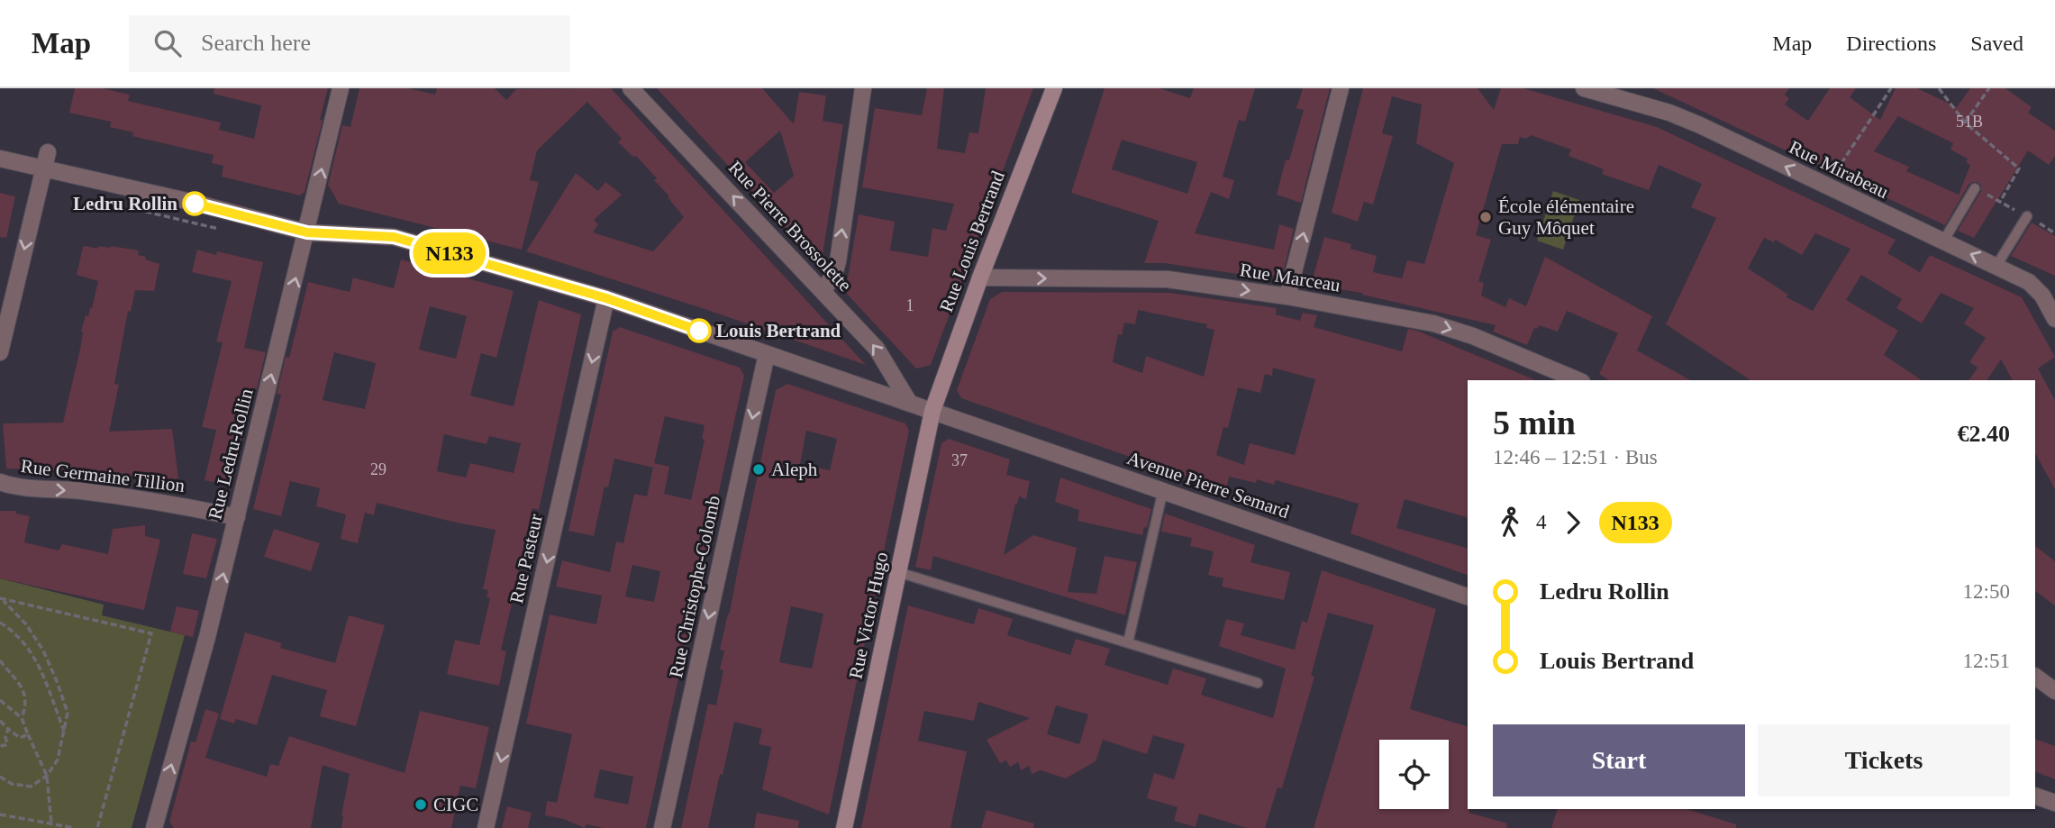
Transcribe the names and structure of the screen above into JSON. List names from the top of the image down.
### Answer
{
  "streets": {
    "main road": ["Rue Louis Bertrand", "Rue Victor Hugo"],
    "street": [
      "Rue Mirabeau",
      "Rue Pierre Brossolette",
      "Rue Marceau",
      "Rue Ledru-Rollin",
      "Rue Germaine Tillion",
      "Avenue Pierre Semard",
      "Rue Pasteur",
      "Rue Christophe-Colomb"
    ]
  },
  "crossings": [
    ["Rue Pierre Brossolette", "Avenue Pierre Semard"],
    ["Rue Louis Bertrand", "Rue Marceau"],
    ["Rue Louis Bertrand", "Avenue Pierre Semard"],
    ["Rue Louis Bertrand", "Rue Victor Hugo"],
    ["Rue Ledru-Rollin", "Rue Germaine Tillion"],
    ["Rue Ledru-Rollin", "Avenue Pierre Semard"],
    ["Avenue Pierre Semard", "Rue Pasteur"],
    ["Avenue Pierre Semard", "Rue Christophe-Colomb"],
    ["Avenue Pierre Semard", "Rue Victor Hugo"]
  ],
  "one_way": [
    "Rue Mirabeau",
    "Rue Pierre Brossolette",
    "Rue Marceau",
    "Rue Ledru-Rollin",
    "Rue Germaine Tillion",
    "Rue Pasteur",
    "Rue Christophe-Colomb"
  ],
  "places": [
    "Ledru Rollin",
    "École élémentaire Guy Môquet",
    "Louis Bertrand",
    "Aleph",
    "CIGC"
  ],
  "lines": ["bus line N133"],
  "house_numbers": [
    "51B",
    "1",
    "37",
    "29"
  ],
  "page": {
    "header": "Map",
    "search": "Search here",
    "nav": ["Map", "Directions", "Saved"],
    "on_map": "N133",
    "heading": ["5 min", "12:46 – 12:51 · Bus", "€2.40"],
    "legs": ["4", "N133"],
    "list": [
      {
        "name": "Ledru Rollin",
        "value": "12:50"
      },
      {
        "name": "Louis Bertrand",
        "value": "12:51"
      }
    ],
    "buttons": ["Start", "Tickets"]
  }
}
